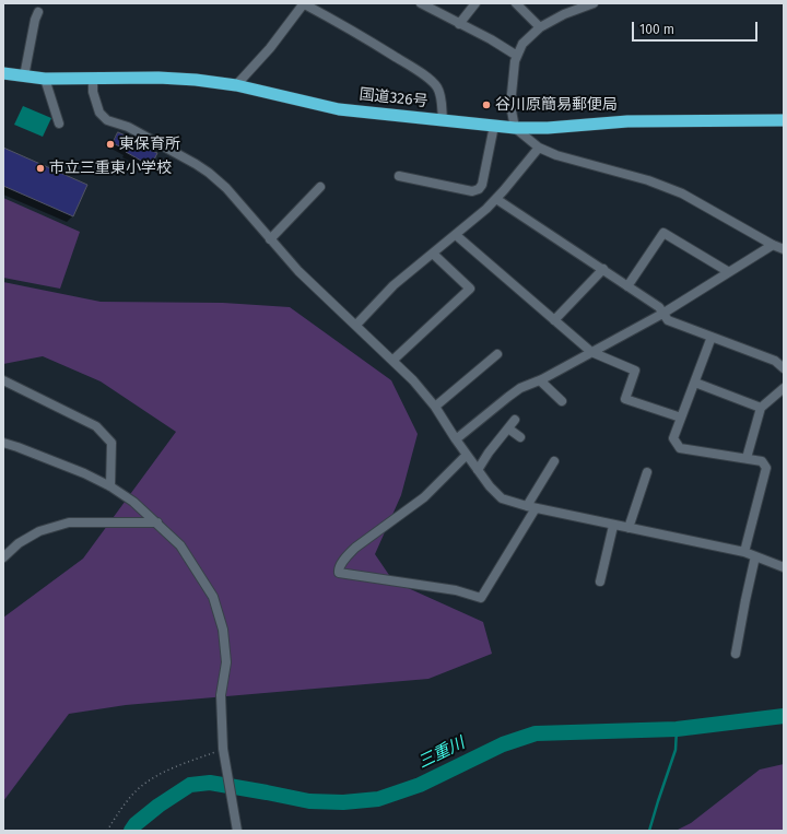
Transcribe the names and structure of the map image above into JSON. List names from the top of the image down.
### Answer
{
  "streets": {
    "highway": ["国道326号"]
  },
  "water": ["三重川"],
  "places": ["谷川原簡易郵便局", "東保育所", "市立三重東小学校"],
  "scale_bar": "100 m"
}
